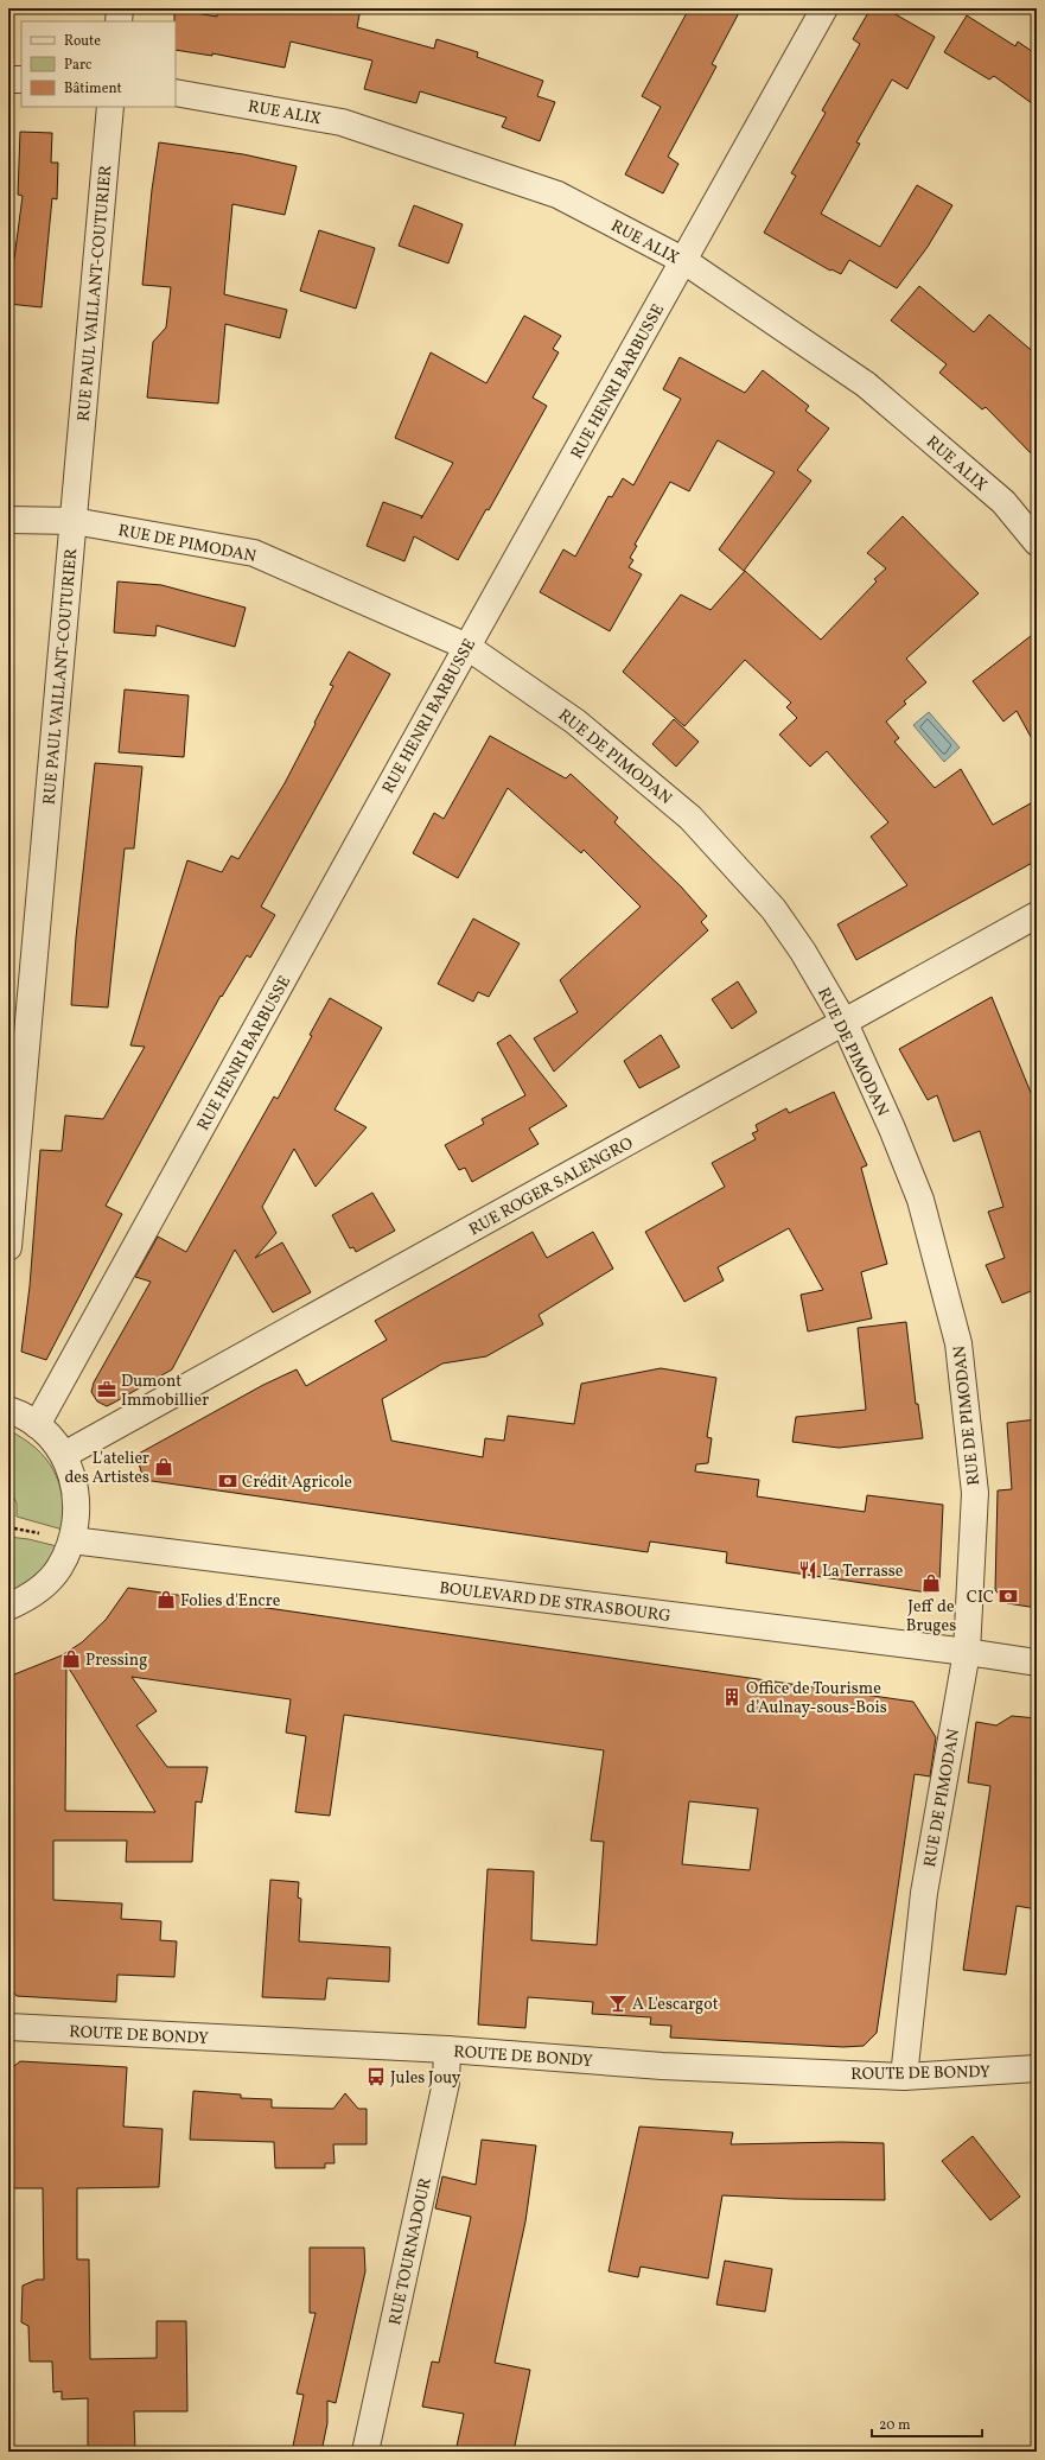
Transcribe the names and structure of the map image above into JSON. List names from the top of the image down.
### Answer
{
  "streets": {
    "street": [
      "RUE ALIX",
      "RUE PAUL VAILLANT-COUTURIER",
      "RUE HENRI BARBUSSE",
      "RUE DE PIMODAN",
      "RUE ROGER SALENGRO",
      "BOULEVARD DE STRASBOURG",
      "ROUTE DE BONDY",
      "RUE TOURNADOUR"
    ]
  },
  "crossings": [
    ["RUE ALIX", "RUE HENRI BARBUSSE"],
    ["RUE PAUL VAILLANT-COUTURIER", "RUE DE PIMODAN"],
    ["RUE HENRI BARBUSSE", "RUE DE PIMODAN"],
    ["RUE DE PIMODAN", "RUE ROGER SALENGRO"],
    ["RUE DE PIMODAN", "BOULEVARD DE STRASBOURG"],
    ["RUE DE PIMODAN", "ROUTE DE BONDY"],
    ["ROUTE DE BONDY", "RUE TOURNADOUR"]
  ],
  "places": {
    "office": ["Dumont Immobillier"],
    "shop": [
      "L'atelier des Artistes",
      "Jeff de Bruges",
      "Folies d'Encre",
      "Pressing"
    ],
    "bank": ["Crédit Agricole", "CIC"],
    "restaurant": ["La Terrasse"],
    "building": ["Office de Tourisme d’Aulnay-sous-Bois"],
    "bar": ["A L'escargot"],
    "bus stop": ["Jules Jouy"]
  },
  "legend": ["Route", "Parc", "Bâtiment"],
  "scale_bar": "20 m"
}
